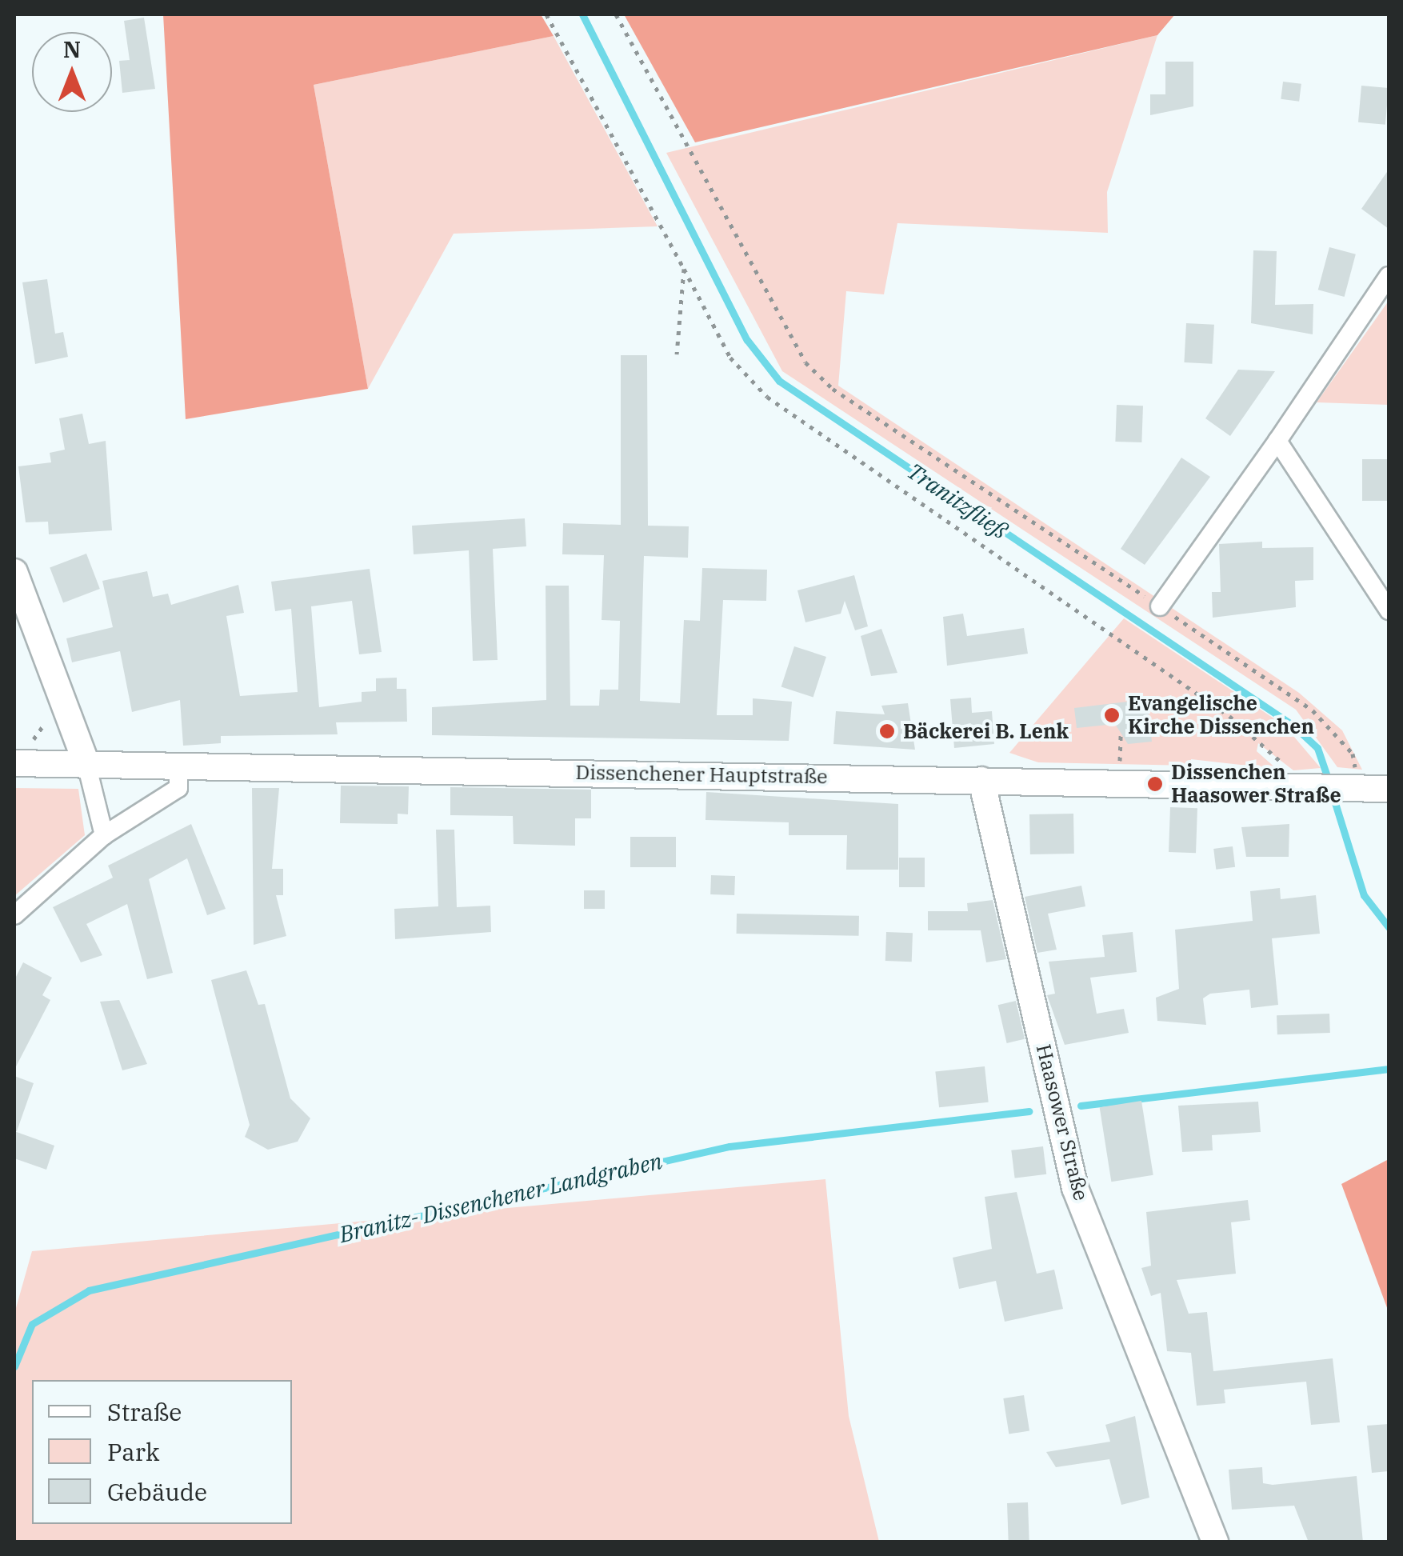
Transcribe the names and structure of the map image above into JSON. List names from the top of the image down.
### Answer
{
  "streets": {
    "main road": ["Dissenchener Hauptstraße", "Haasower Straße"]
  },
  "crossings": [
    ["Dissenchener Hauptstraße", "Haasower Straße"]
  ],
  "water": ["Tranitzfließ", "Branitz- Dissenchener Landgraben"],
  "places": ["Evangelische Kirche Dissenchen", "Bäckerei B. Lenk", "Dissenchen Haasower Straße"],
  "legend": ["Straße", "Park", "Gebäude"],
  "north": "top"
}
